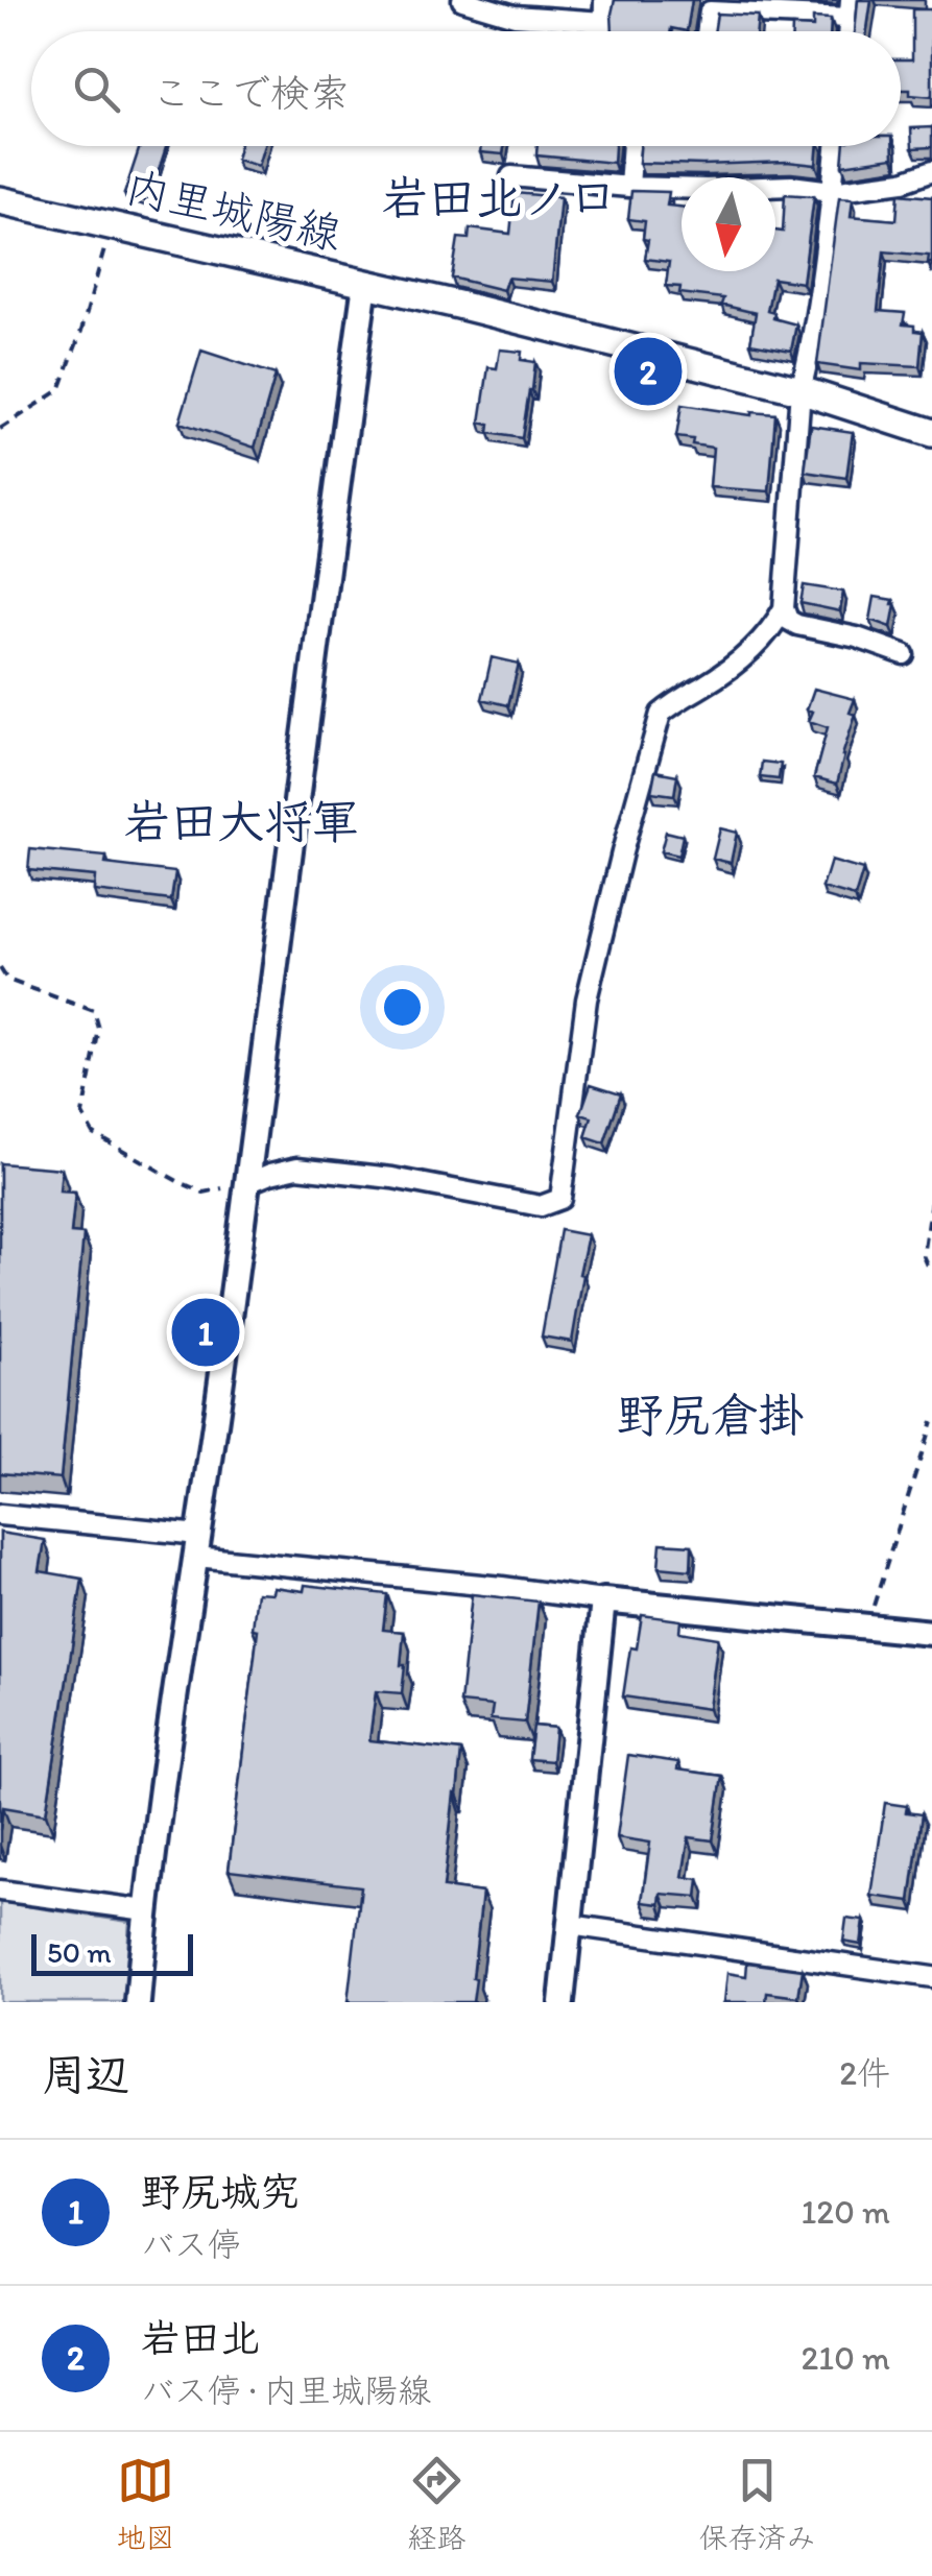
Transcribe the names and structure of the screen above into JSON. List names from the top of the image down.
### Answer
{
  "streets": {
    "main road": ["内里城陽線"]
  },
  "districts": ["岩田北ノ口", "岩田大将軍", "野尻倉掛"],
  "scale_bar": "50 m",
  "north": "bottom",
  "page": {
    "search": "ここで検索",
    "pins": ["2", "1"],
    "scale": "50 m",
    "heading": ["周辺", "2件"],
    "list": [
      {
        "mark": "1",
        "name": "野尻城究",
        "note": "バス停",
        "value": "120 m"
      },
      {
        "mark": "2",
        "name": "岩田北",
        "note": "バス停 · 内里城陽線",
        "value": "210 m"
      }
    ],
    "nav": ["地図", "経路", "保存済み"]
  }
}
